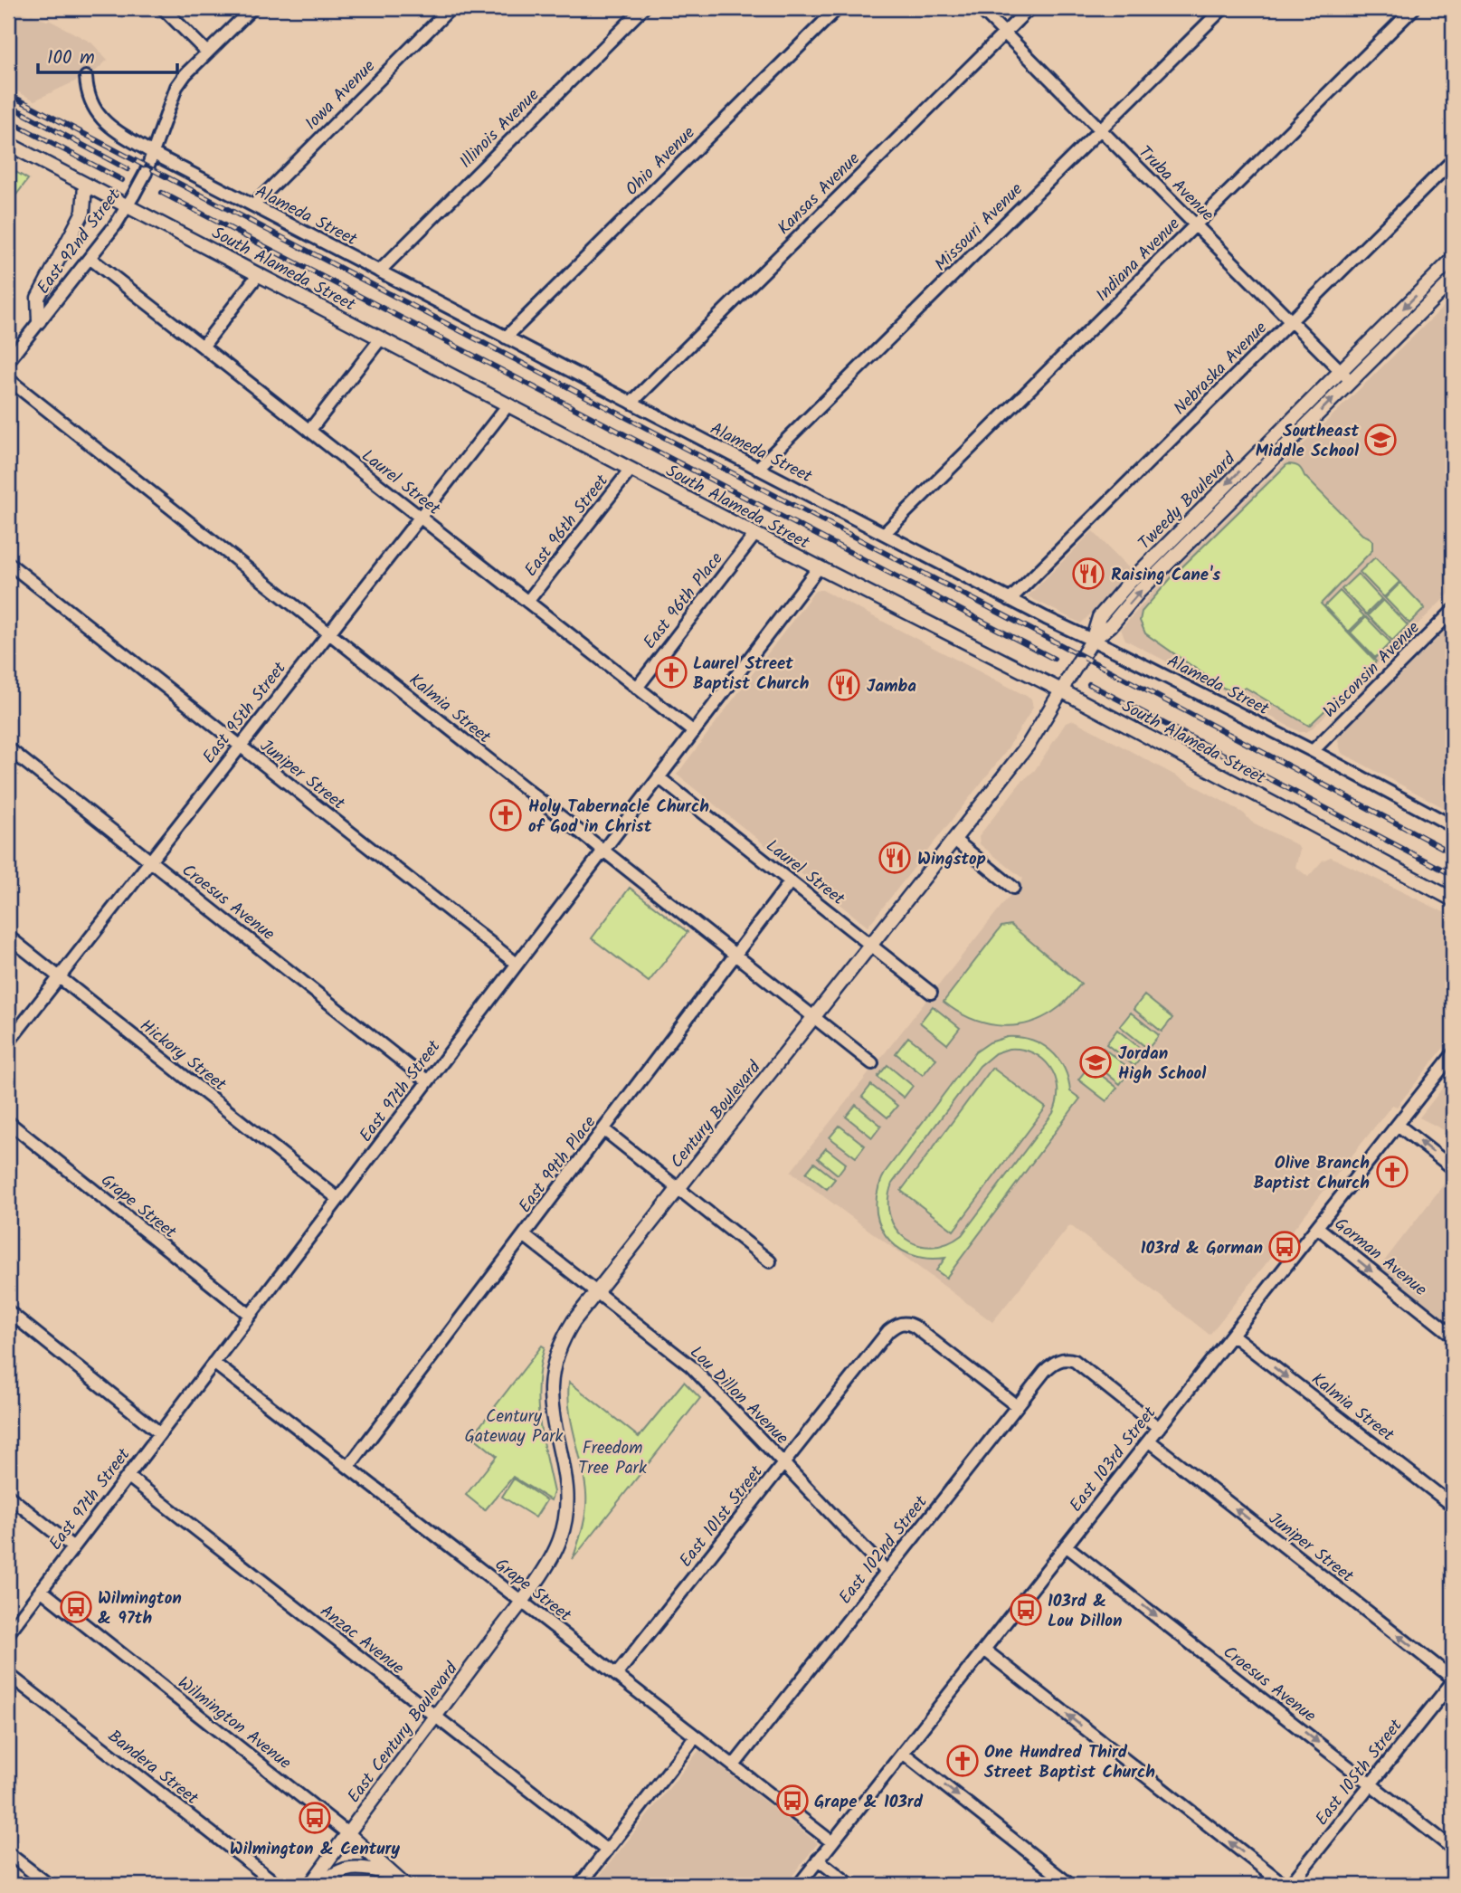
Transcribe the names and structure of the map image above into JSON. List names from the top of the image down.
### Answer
{
  "streets": {
    "main road": [
      "South Alameda Street",
      "Tweedy Boulevard",
      "Century Boulevard",
      "Wilmington Avenue",
      "East Century Boulevard"
    ],
    "street": [
      "Iowa Avenue",
      "Illinois Avenue",
      "Ohio Avenue",
      "Truba Avenue",
      "Kansas Avenue",
      "Alameda Street",
      "Missouri Avenue",
      "East 92nd Street",
      "Indiana Avenue",
      "Nebraska Avenue",
      "Laurel Street",
      "East 96th Street",
      "East 96th Place",
      "Wisconsin Avenue",
      "Kalmia Street",
      "East 95th Street",
      "Juniper Street",
      "Croesus Avenue",
      "Hickory Street",
      "East 97th Street",
      "East 99th Place",
      "Grape Street",
      "Gorman Avenue",
      "Lou Dillon Avenue",
      "East 103rd Street",
      "East 101st Street",
      "East 102nd Street",
      "Anzac Avenue",
      "Bandera Street",
      "East 105th Street"
    ]
  },
  "crossings": [
    ["Iowa Avenue", "Alameda Street"],
    ["Illinois Avenue", "Alameda Street"],
    ["Ohio Avenue", "Alameda Street"],
    ["Truba Avenue", "Kansas Avenue"],
    ["Truba Avenue", "Missouri Avenue"],
    ["Truba Avenue", "Indiana Avenue"],
    ["Truba Avenue", "Nebraska Avenue"],
    ["Truba Avenue", "Tweedy Boulevard"],
    ["Kansas Avenue", "Alameda Street"],
    ["Alameda Street", "Missouri Avenue"],
    ["Alameda Street", "East 92nd Street"],
    ["Alameda Street", "Indiana Avenue"],
    ["Alameda Street", "Nebraska Avenue"],
    ["Alameda Street", "Tweedy Boulevard"],
    ["Alameda Street", "Wisconsin Avenue"],
    ["East 92nd Street", "South Alameda Street"],
    ["East 92nd Street", "Laurel Street"],
    ["South Alameda Street", "Tweedy Boulevard"],
    ["South Alameda Street", "East 96th Street"],
    ["South Alameda Street", "East 96th Place"],
    ["South Alameda Street", "East 95th Street"],
    ["South Alameda Street", "East 97th Street"],
    ["South Alameda Street", "Century Boulevard"],
    ["Laurel Street", "East 96th Street"],
    ["Laurel Street", "East 96th Place"],
    ["Laurel Street", "East 95th Street"],
    ["Laurel Street", "East 97th Street"],
    ["Laurel Street", "Century Boulevard"],
    ["Laurel Street", "East 99th Place"],
    ["Tweedy Boulevard", "Century Boulevard"],
    ["Kalmia Street", "East 95th Street"],
    ["Kalmia Street", "East 97th Street"],
    ["Kalmia Street", "Century Boulevard"],
    ["Kalmia Street", "East 99th Place"],
    ["Kalmia Street", "East 103rd Street"],
    ["East 95th Street", "Juniper Street"],
    ["East 95th Street", "Croesus Avenue"],
    ["East 95th Street", "Hickory Street"],
    ["Juniper Street", "East 97th Street"],
    ["Juniper Street", "East 103rd Street"],
    ["Juniper Street", "East 105th Street"],
    ["Croesus Avenue", "East 97th Street"],
    ["Croesus Avenue", "East 103rd Street"],
    ["Croesus Avenue", "East 105th Street"],
    ["Hickory Street", "East 97th Street"],
    ["East 97th Street", "Grape Street"],
    ["East 97th Street", "Anzac Avenue"],
    ["East 97th Street", "Wilmington Avenue"],
    ["Century Boulevard", "Grape Street"],
    ["Century Boulevard", "Lou Dillon Avenue"],
    ["Century Boulevard", "East Century Boulevard"],
    ["East 99th Place", "Grape Street"],
    ["East 99th Place", "Lou Dillon Avenue"],
    ["Grape Street", "East 103rd Street"],
    ["Grape Street", "East 101st Street"],
    ["Grape Street", "East 102nd Street"],
    ["Grape Street", "East Century Boulevard"],
    ["Gorman Avenue", "East 103rd Street"],
    ["Lou Dillon Avenue", "East 101st Street"],
    ["Lou Dillon Avenue", "East 102nd Street"],
    ["East 103rd Street", "East 102nd Street"],
    ["East 101st Street", "East 102nd Street"],
    ["Anzac Avenue", "East Century Boulevard"],
    ["Wilmington Avenue", "East Century Boulevard"]
  ],
  "one_way": ["Juniper Street", "Croesus Avenue", "Gorman Avenue"],
  "parks": ["Century Gateway Park", "Freedom Tree Park"],
  "places": {
    "school or university": ["Southeast Middle School", "Jordan High School"],
    "restaurant": ["Raising Cane's", "Jamba", "Wingstop"],
    "church": [
      "Laurel Street Baptist Church",
      "Holy Tabernacle Church of God in Christ",
      "Olive Branch Baptist Church",
      "One Hundred Third Street Baptist Church"
    ],
    "bus stop": [
      "103rd & Gorman",
      "Wilmington & 97th",
      "103rd & Lou Dillon",
      "Grape & 103rd",
      "Wilmington & Century"
    ]
  },
  "scale_bar": "100 m"
}
